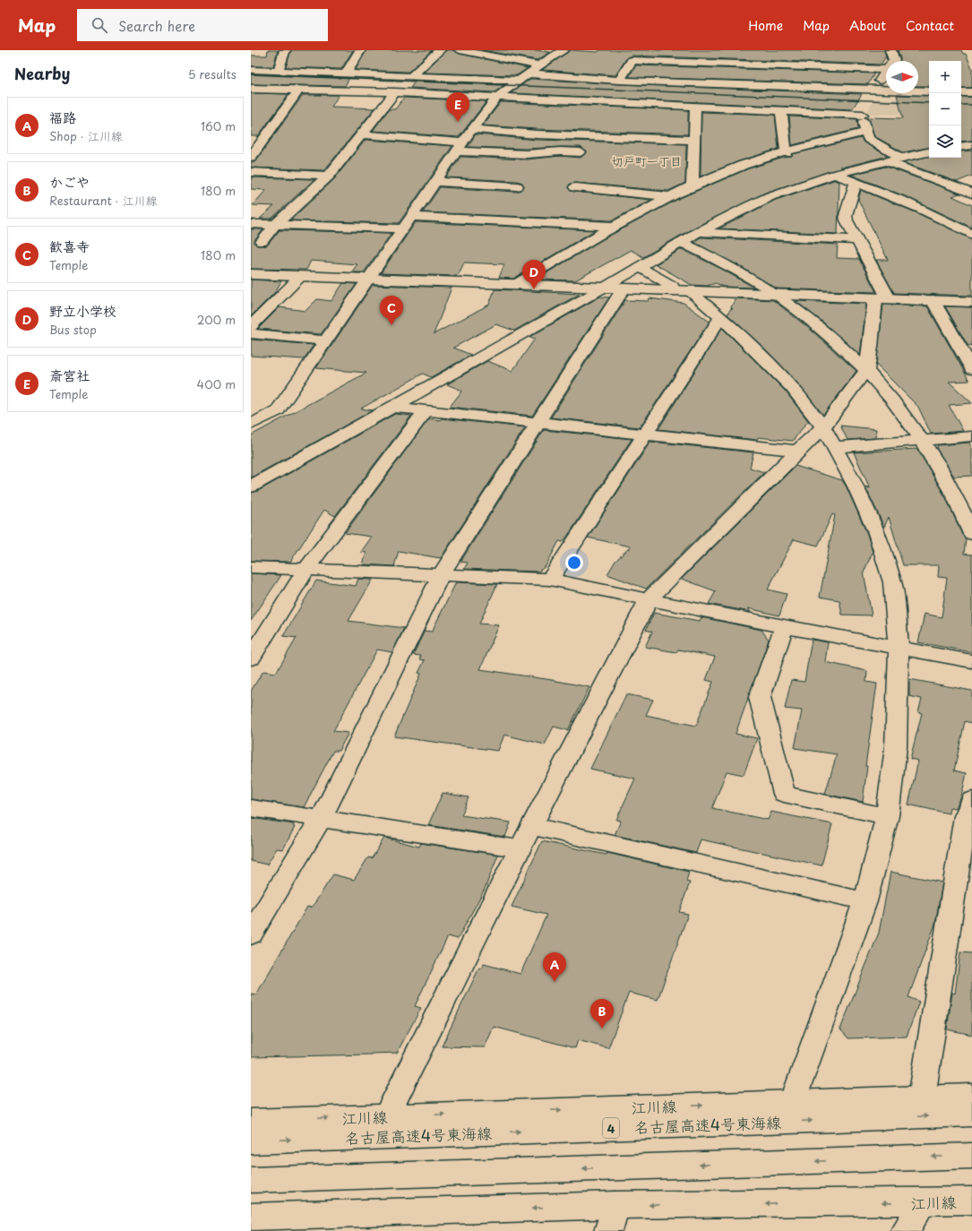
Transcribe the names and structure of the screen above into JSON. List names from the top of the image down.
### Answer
{
  "streets": {
    "main road": ["江川線", "名古屋高速4号東海線", "4"]
  },
  "districts": ["切戸町一丁目"],
  "north": "right",
  "page": {
    "header": "Map",
    "search": "Search here",
    "nav": [
      "Home",
      "Map",
      "About",
      "Contact"
    ],
    "heading": ["Nearby", "5 results"],
    "map_buttons": ["+", "−"],
    "pins": [
      "E",
      "D",
      "C",
      "A",
      "B"
    ],
    "list": [
      {
        "mark": "A",
        "name": "福路",
        "note": "Shop · 江川線",
        "value": "160 m"
      },
      {
        "mark": "B",
        "name": "かごや",
        "note": "Restaurant · 江川線",
        "value": "180 m"
      },
      {
        "mark": "C",
        "name": "歓喜寺",
        "note": "Temple",
        "value": "180 m"
      },
      {
        "mark": "D",
        "name": "野立小学校",
        "note": "Bus stop",
        "value": "200 m"
      },
      {
        "mark": "E",
        "name": "斎宮社",
        "note": "Temple",
        "value": "400 m"
      }
    ]
  }
}
